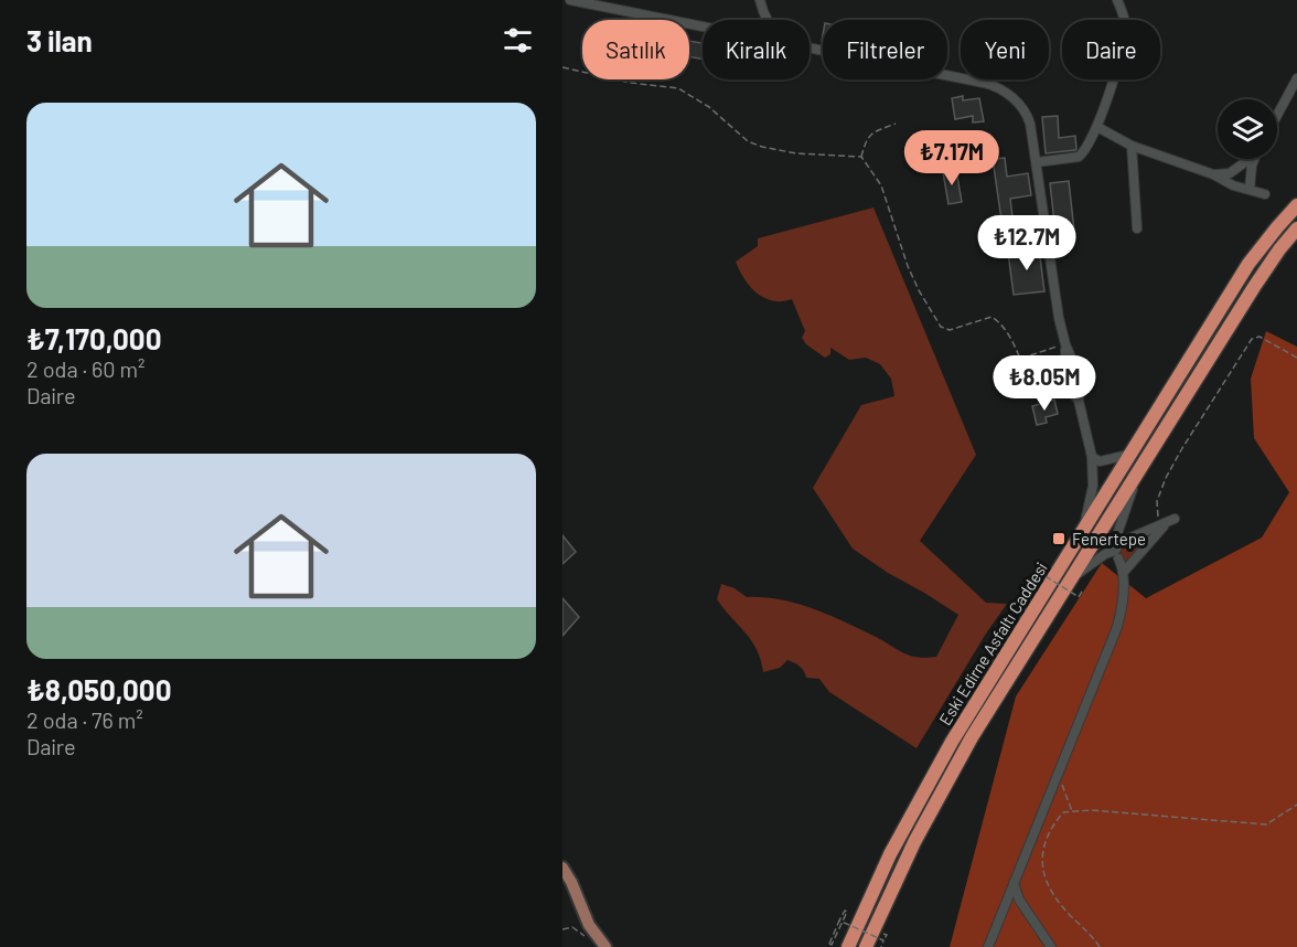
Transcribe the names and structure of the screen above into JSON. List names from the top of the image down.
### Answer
{
  "streets": {
    "highway": ["Eski Edirne Asfaltı Caddesi"]
  },
  "places": {
    "transit": ["Fenertepe"]
  },
  "page": {
    "heading": "3 ilan",
    "chip": [
      "Satılık",
      "Kiralık",
      "Filtreler",
      "Yeni",
      "Daire"
    ],
    "list": [
      {
        "name": "₺7,170,000",
        "note": "2 oda · 60 m² · Daire"
      },
      {
        "name": "₺8,050,000",
        "note": "2 oda · 76 m² · Daire"
      }
    ],
    "price": ["₺7.17M", "₺12.7M", "₺8.05M"]
  }
}
